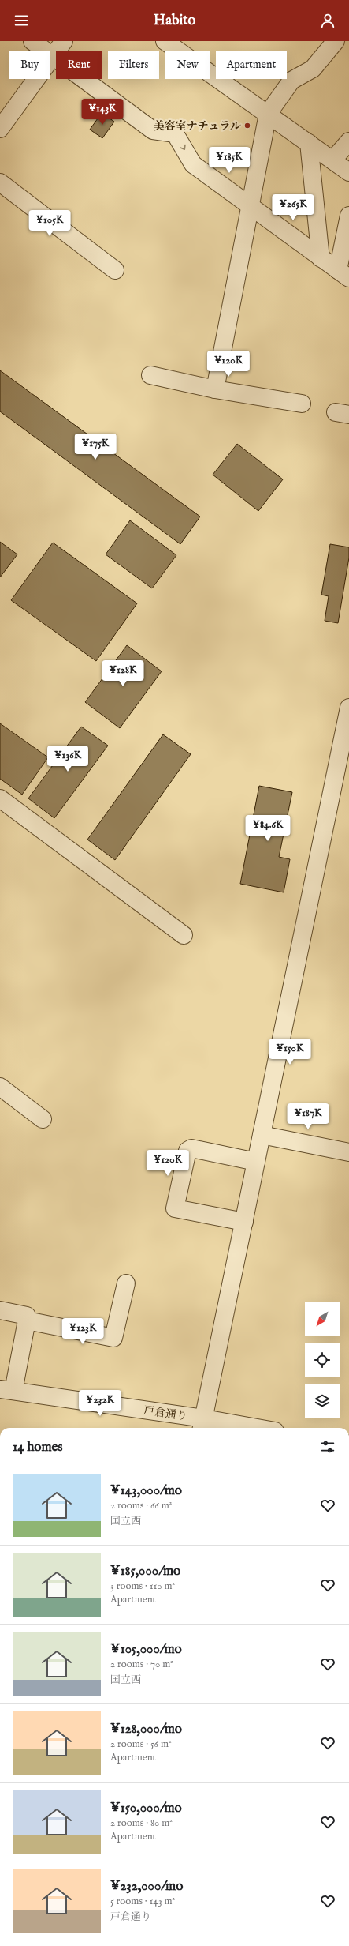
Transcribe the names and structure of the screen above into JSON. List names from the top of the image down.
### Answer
{
  "streets": {
    "street": ["戸倉通り"]
  },
  "places": ["美容室ナチュラル"],
  "north": "bottom left",
  "page": {
    "header": "Habito",
    "chip": [
      "Buy",
      "Rent",
      "Filters",
      "New",
      "Apartment"
    ],
    "price": [
      "¥143K",
      "¥185K",
      "¥265K",
      "¥105K",
      "¥120K",
      "¥175K",
      "¥128K",
      "¥136K",
      "¥84.6K",
      "¥150K",
      "¥187K",
      "¥120K",
      "¥123K",
      "¥232K"
    ],
    "heading": "14 homes",
    "list": [
      {
        "name": "¥143,000/mo",
        "note": "2 rooms · 66 m² · 国立西"
      },
      {
        "name": "¥185,000/mo",
        "note": "3 rooms · 110 m² · Apartment"
      },
      {
        "name": "¥105,000/mo",
        "note": "2 rooms · 70 m² · 国立西"
      },
      {
        "name": "¥128,000/mo",
        "note": "2 rooms · 56 m² · Apartment"
      },
      {
        "name": "¥150,000/mo",
        "note": "2 rooms · 80 m² · Apartment"
      },
      {
        "name": "¥232,000/mo",
        "note": "5 rooms · 143 m² · 戸倉通り"
      }
    ]
  }
}
